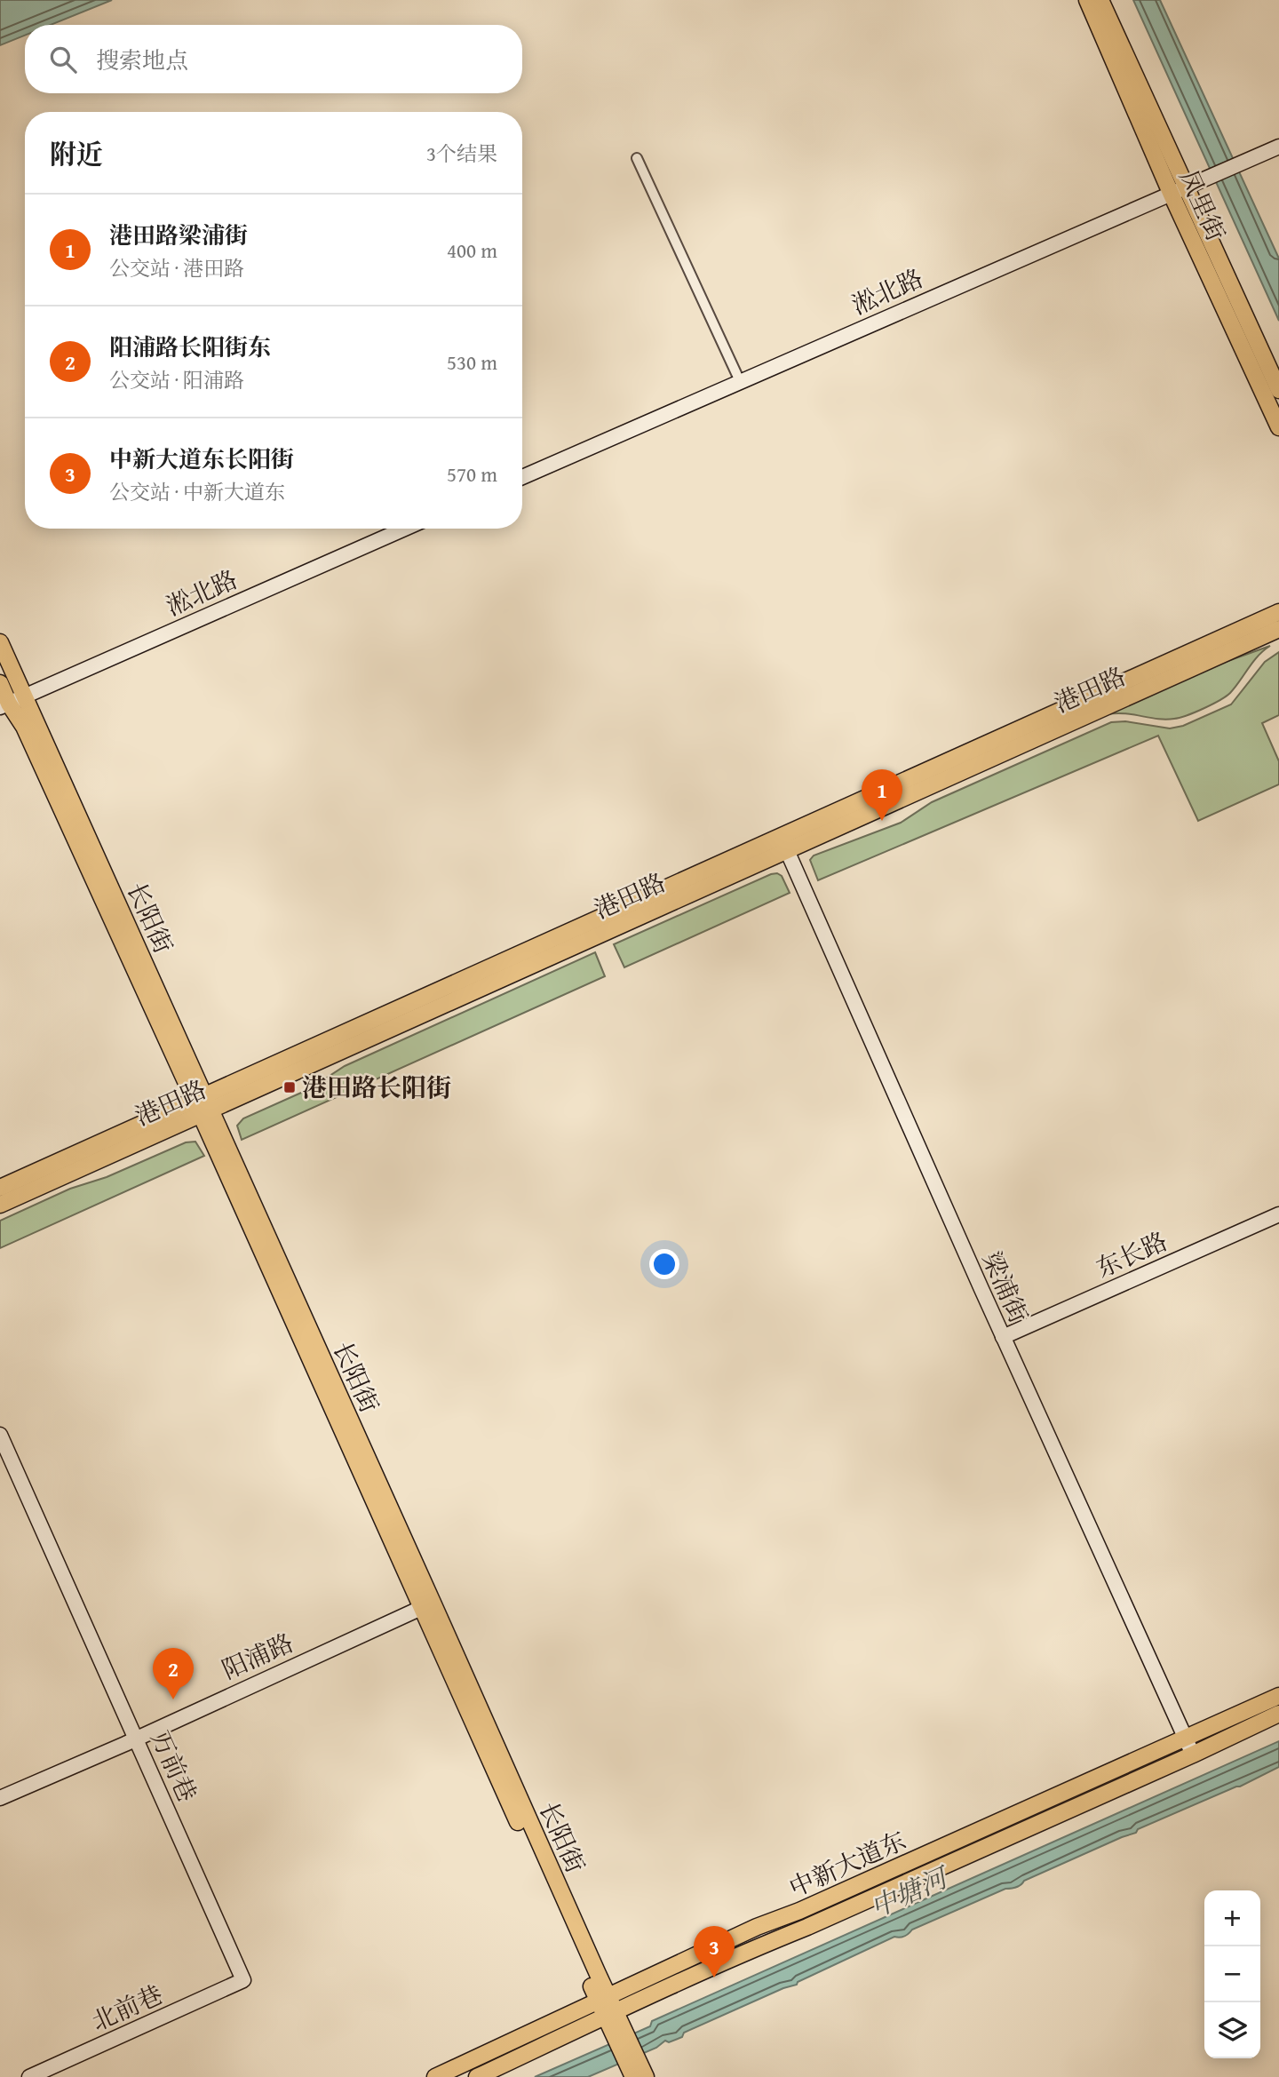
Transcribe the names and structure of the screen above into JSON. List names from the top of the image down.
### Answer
{
  "streets": {
    "main road": [
      "凤里街",
      "港田路",
      "长阳街",
      "中新大道东"
    ],
    "street": [
      "淞北路",
      "东长路",
      "梁浦街",
      "阳浦路",
      "万前巷",
      "北前巷"
    ]
  },
  "crossings": [
    ["凤里街", "淞北路"],
    ["淞北路", "长阳街"],
    ["港田路", "长阳街"],
    ["港田路", "梁浦街"],
    ["长阳街", "阳浦路"],
    ["长阳街", "中新大道东"],
    ["东长路", "梁浦街"],
    ["梁浦街", "中新大道东"],
    ["阳浦路", "万前巷"],
    ["万前巷", "北前巷"]
  ],
  "water": ["中塘河"],
  "places": {
    "transit": ["港田路长阳街"]
  },
  "page": {
    "search": "搜索地点",
    "heading": ["附近", "3个结果"],
    "list": [
      {
        "mark": "1",
        "name": "港田路梁浦街",
        "note": "公交站 · 港田路",
        "value": "400 m"
      },
      {
        "mark": "2",
        "name": "阳浦路长阳街东",
        "note": "公交站 · 阳浦路",
        "value": "530 m"
      },
      {
        "mark": "3",
        "name": "中新大道东长阳街",
        "note": "公交站 · 中新大道东",
        "value": "570 m"
      }
    ],
    "pins": ["1", "2", "3"],
    "map_buttons": ["+", "−"]
  }
}
